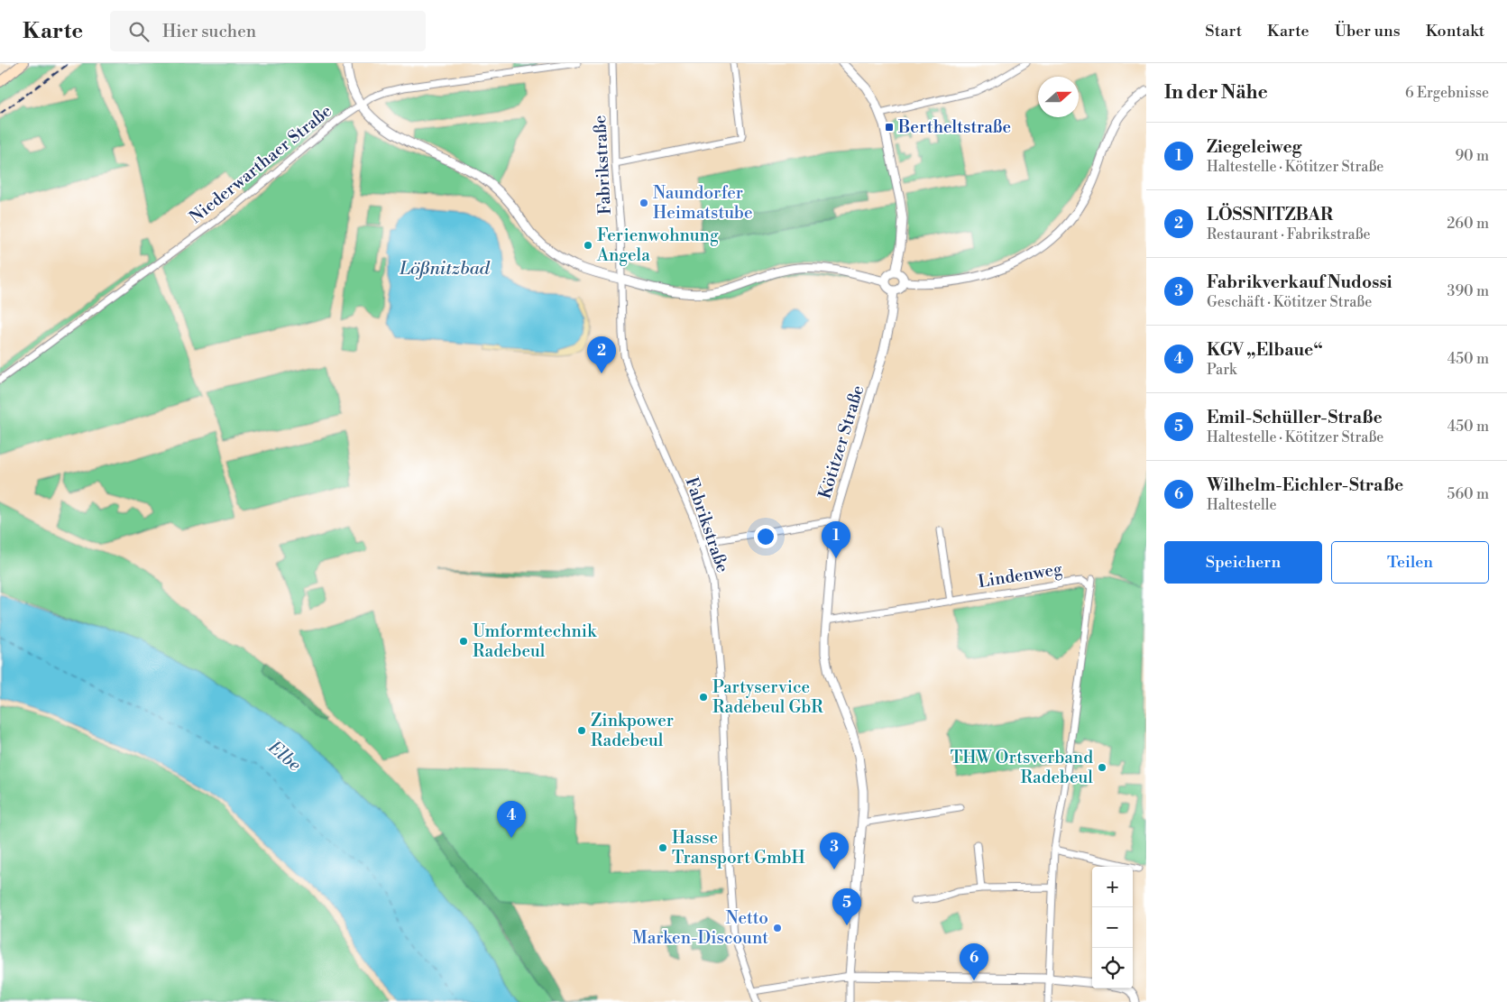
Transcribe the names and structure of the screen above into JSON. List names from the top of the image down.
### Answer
{
  "streets": {
    "street": [
      "Niederwarthaer Straße",
      "Fabrikstraße",
      "Kötitzer Straße",
      "Lindenweg"
    ]
  },
  "crossings": [
    ["Kötitzer Straße", "Lindenweg"]
  ],
  "water": ["Lößnitzbad", "Elbe"],
  "places": {
    "transit": ["Bertheltstraße"],
    "other": [
      "Naundorfer Heimatstube",
      "Ferienwohnung Angela",
      "Umformtechnik Radebeul",
      "Partyservice Radebeul GbR",
      "Zinkpower Radebeul",
      "THW Ortsverband Radebeul",
      "Hasse Transport GmbH",
      "Netto Marken-Discount"
    ]
  },
  "north": "right",
  "page": {
    "header": "Karte",
    "search": "Hier suchen",
    "nav": [
      "Start",
      "Karte",
      "Über uns",
      "Kontakt"
    ],
    "heading": ["In der Nähe", "6 Ergebnisse"],
    "list": [
      {
        "mark": "1",
        "name": "Ziegeleiweg",
        "note": "Haltestelle · Kötitzer Straße",
        "value": "90 m"
      },
      {
        "mark": "2",
        "name": "LÖSSNITZBAR",
        "note": "Restaurant · Fabrikstraße",
        "value": "260 m"
      },
      {
        "mark": "3",
        "name": "Fabrikverkauf Nudossi",
        "note": "Geschäft · Kötitzer Straße",
        "value": "390 m"
      },
      {
        "mark": "4",
        "name": "KGV „Elbaue“",
        "note": "Park",
        "value": "450 m"
      },
      {
        "mark": "5",
        "name": "Emil-Schüller-Straße",
        "note": "Haltestelle · Kötitzer Straße",
        "value": "450 m"
      },
      {
        "mark": "6",
        "name": "Wilhelm-Eichler-Straße",
        "note": "Haltestelle",
        "value": "560 m"
      }
    ],
    "pins": [
      "2",
      "1",
      "4",
      "3",
      "5",
      "6"
    ],
    "buttons": ["Speichern", "Teilen"],
    "map_buttons": ["+", "−"]
  }
}
